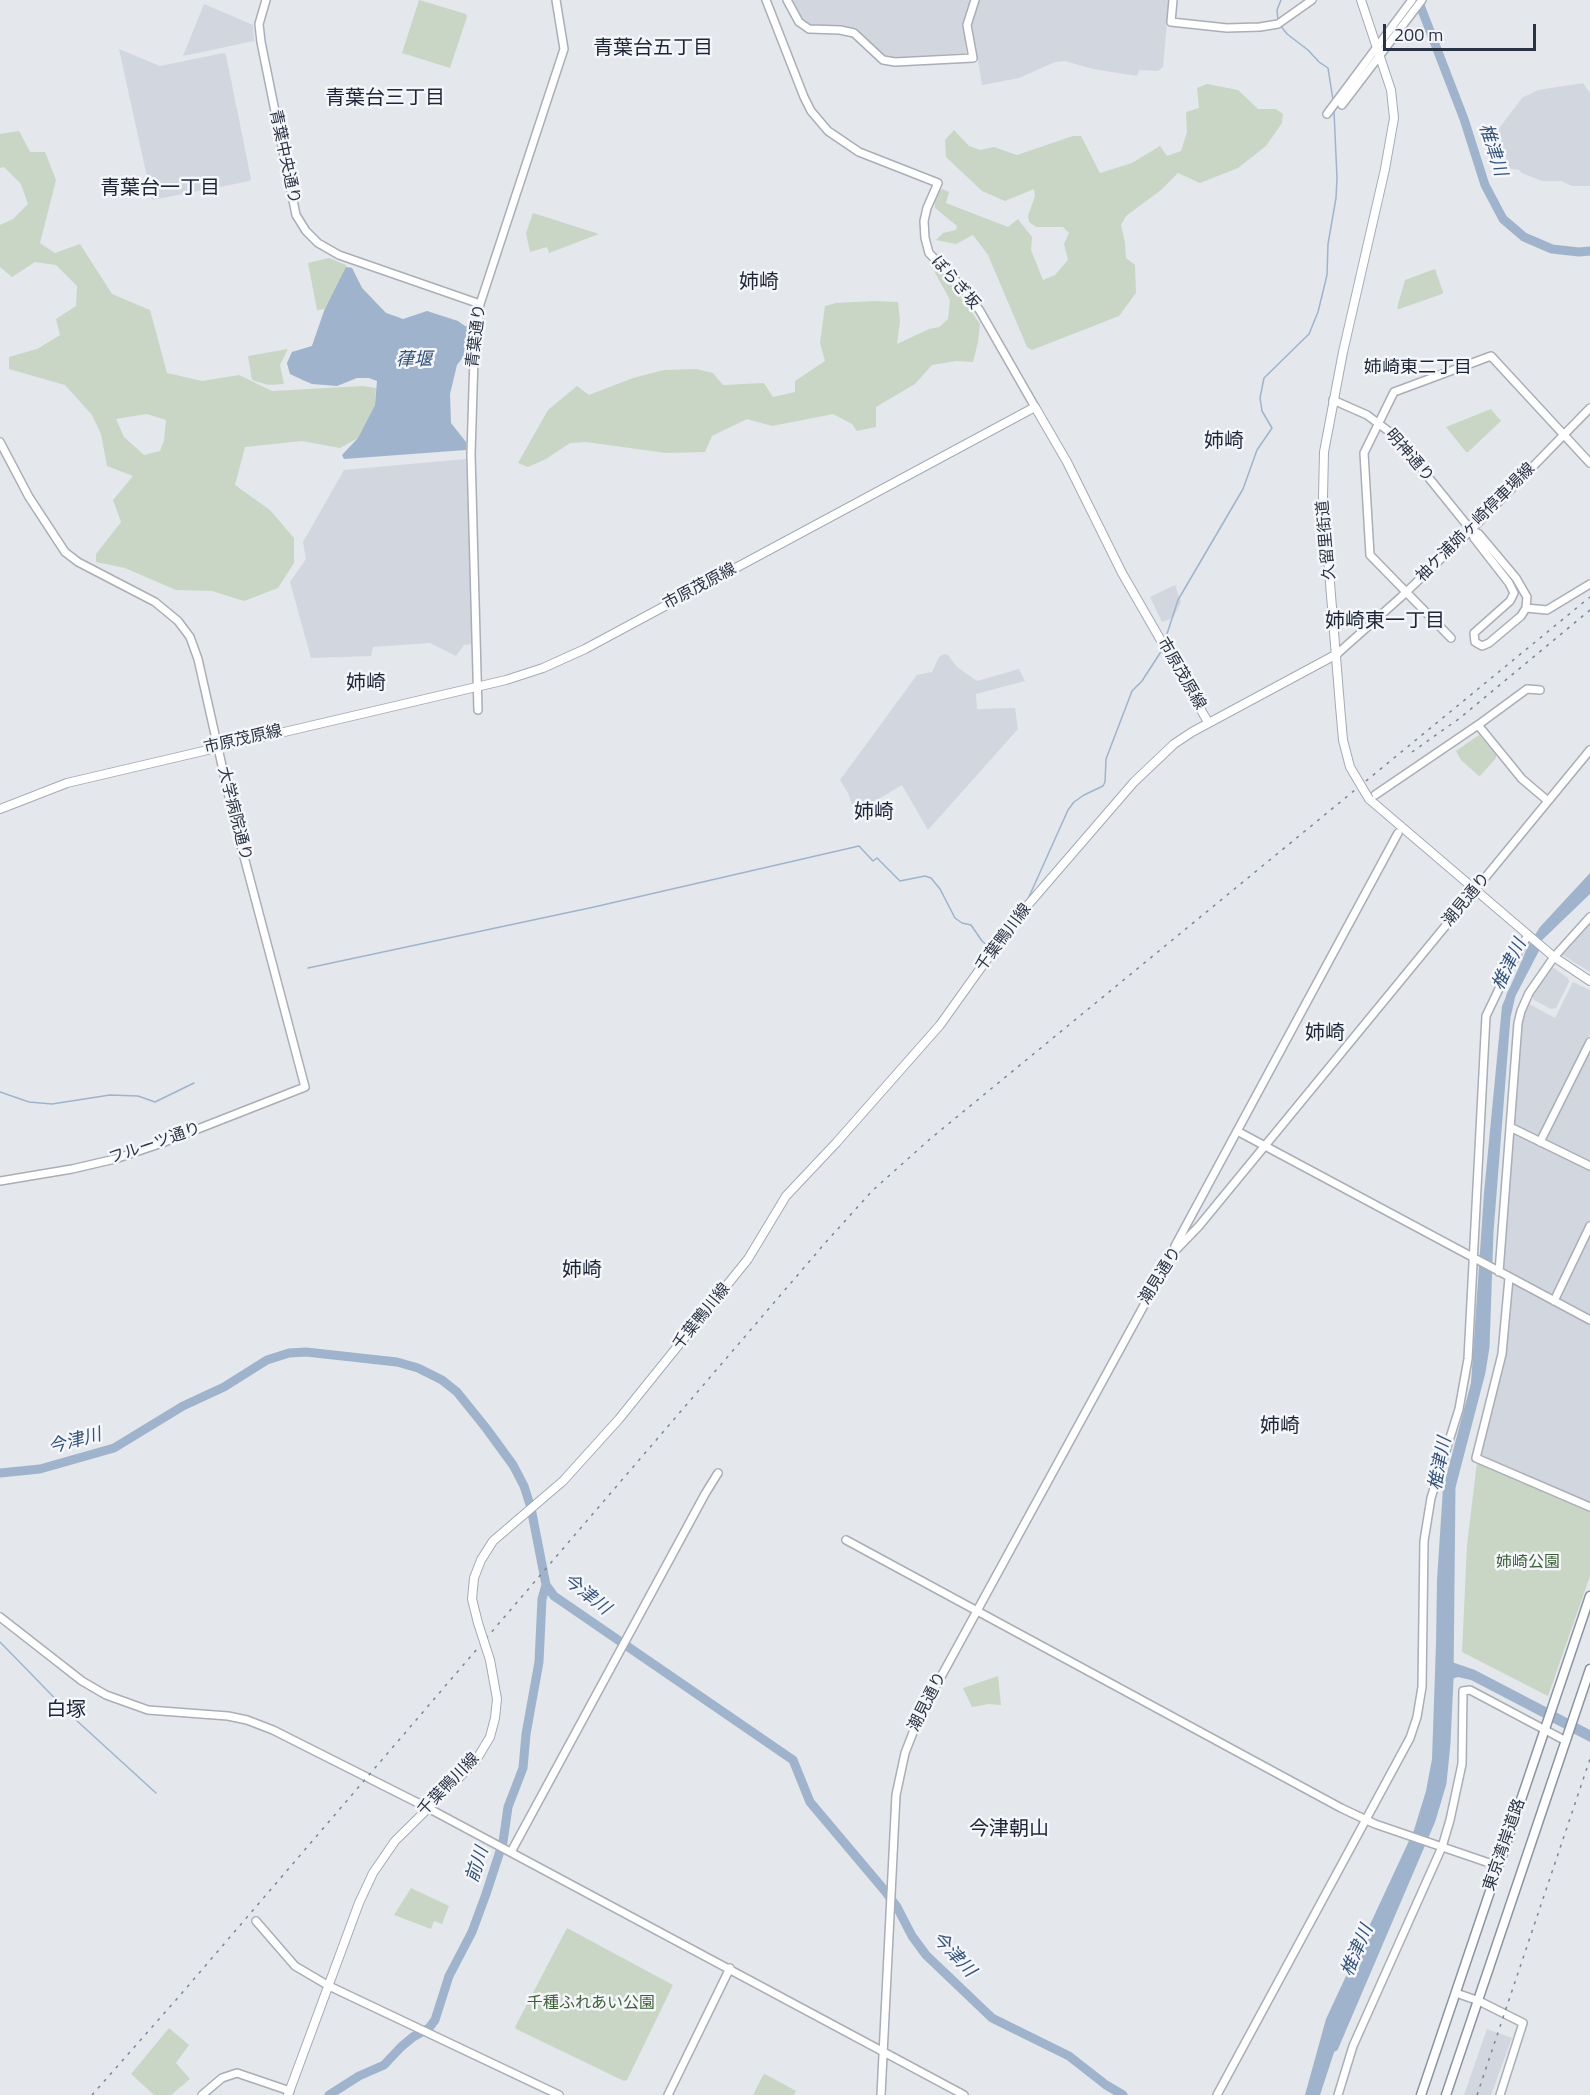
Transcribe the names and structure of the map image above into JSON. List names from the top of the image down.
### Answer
{
  "streets": {
    "highway": ["東京湾岸道路"],
    "main road": ["久留里街道", "市原茂原線", "千葉鴨川線"],
    "street": [
      "青葉中央通り",
      "ぼらぎ坂",
      "青葉通り",
      "明神通り",
      "袖ケ浦姉ヶ崎停車場線",
      "大学病院通り",
      "潮見通り",
      "フルーツ通り"
    ]
  },
  "crossings": [
    ["青葉中央通り", "青葉通り"],
    ["ぼらぎ坂", "市原茂原線"],
    ["青葉通り", "市原茂原線"],
    ["明神通り", "袖ケ浦姉ヶ崎停車場線"],
    ["明神通り", "久留里街道"],
    ["久留里街道", "潮見通り"],
    ["久留里街道", "千葉鴨川線"],
    ["市原茂原線", "大学病院通り"],
    ["市原茂原線", "千葉鴨川線"],
    ["大学病院通り", "フルーツ通り"]
  ],
  "districts": [
    "青葉台五丁目",
    "青葉台三丁目",
    "青葉台一丁目",
    "姉崎",
    "姉崎東二丁目",
    "姉崎",
    "姉崎東一丁目",
    "姉崎",
    "姉崎",
    "姉崎",
    "姉崎",
    "姉崎",
    "白塚",
    "今津朝山"
  ],
  "water": [
    "椎津川",
    "葎堰",
    "今津川",
    "前川"
  ],
  "parks": ["姉崎公園", "千種ふれあい公園"],
  "scale_bar": "200 m"
}
